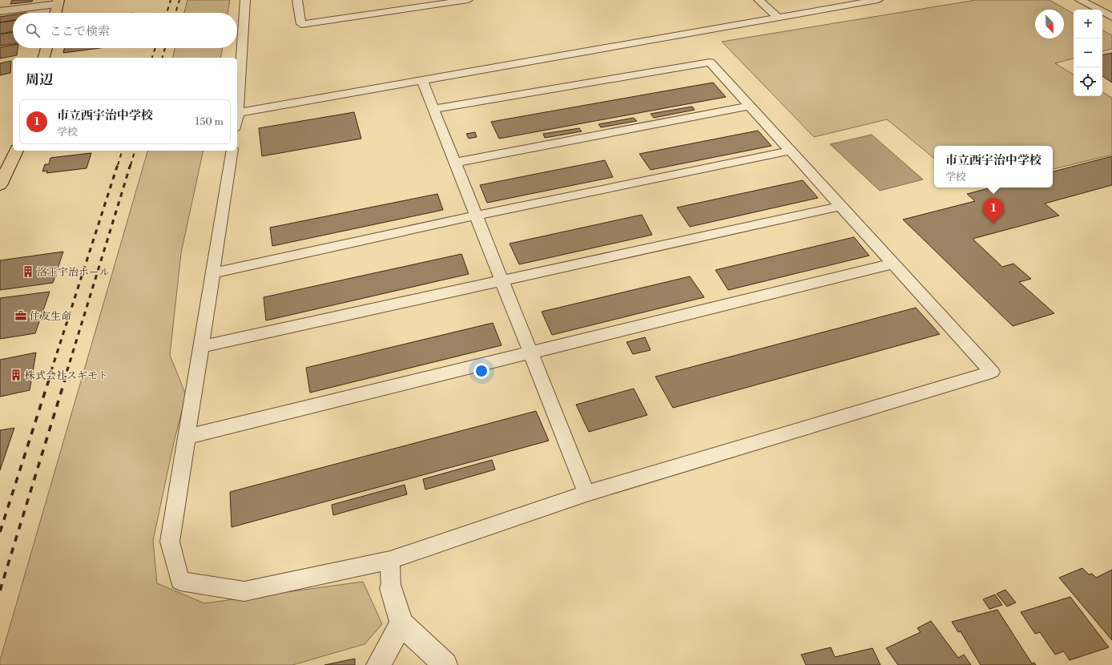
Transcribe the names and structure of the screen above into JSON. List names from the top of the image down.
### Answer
{
  "places": {
    "building": ["洛王宇治ホール", "株式会社スギモト"],
    "office": ["住友生命"]
  },
  "north": "bottom right",
  "page": {
    "map_buttons": ["+", "−"],
    "search": "ここで検索",
    "heading": "周辺",
    "list": [
      {
        "mark": "1",
        "name": "市立西宇治中学校",
        "note": "学校",
        "value": "150 m"
      }
    ],
    "popup": ["市立西宇治中学校", "学校"],
    "pins": "1"
  }
}
